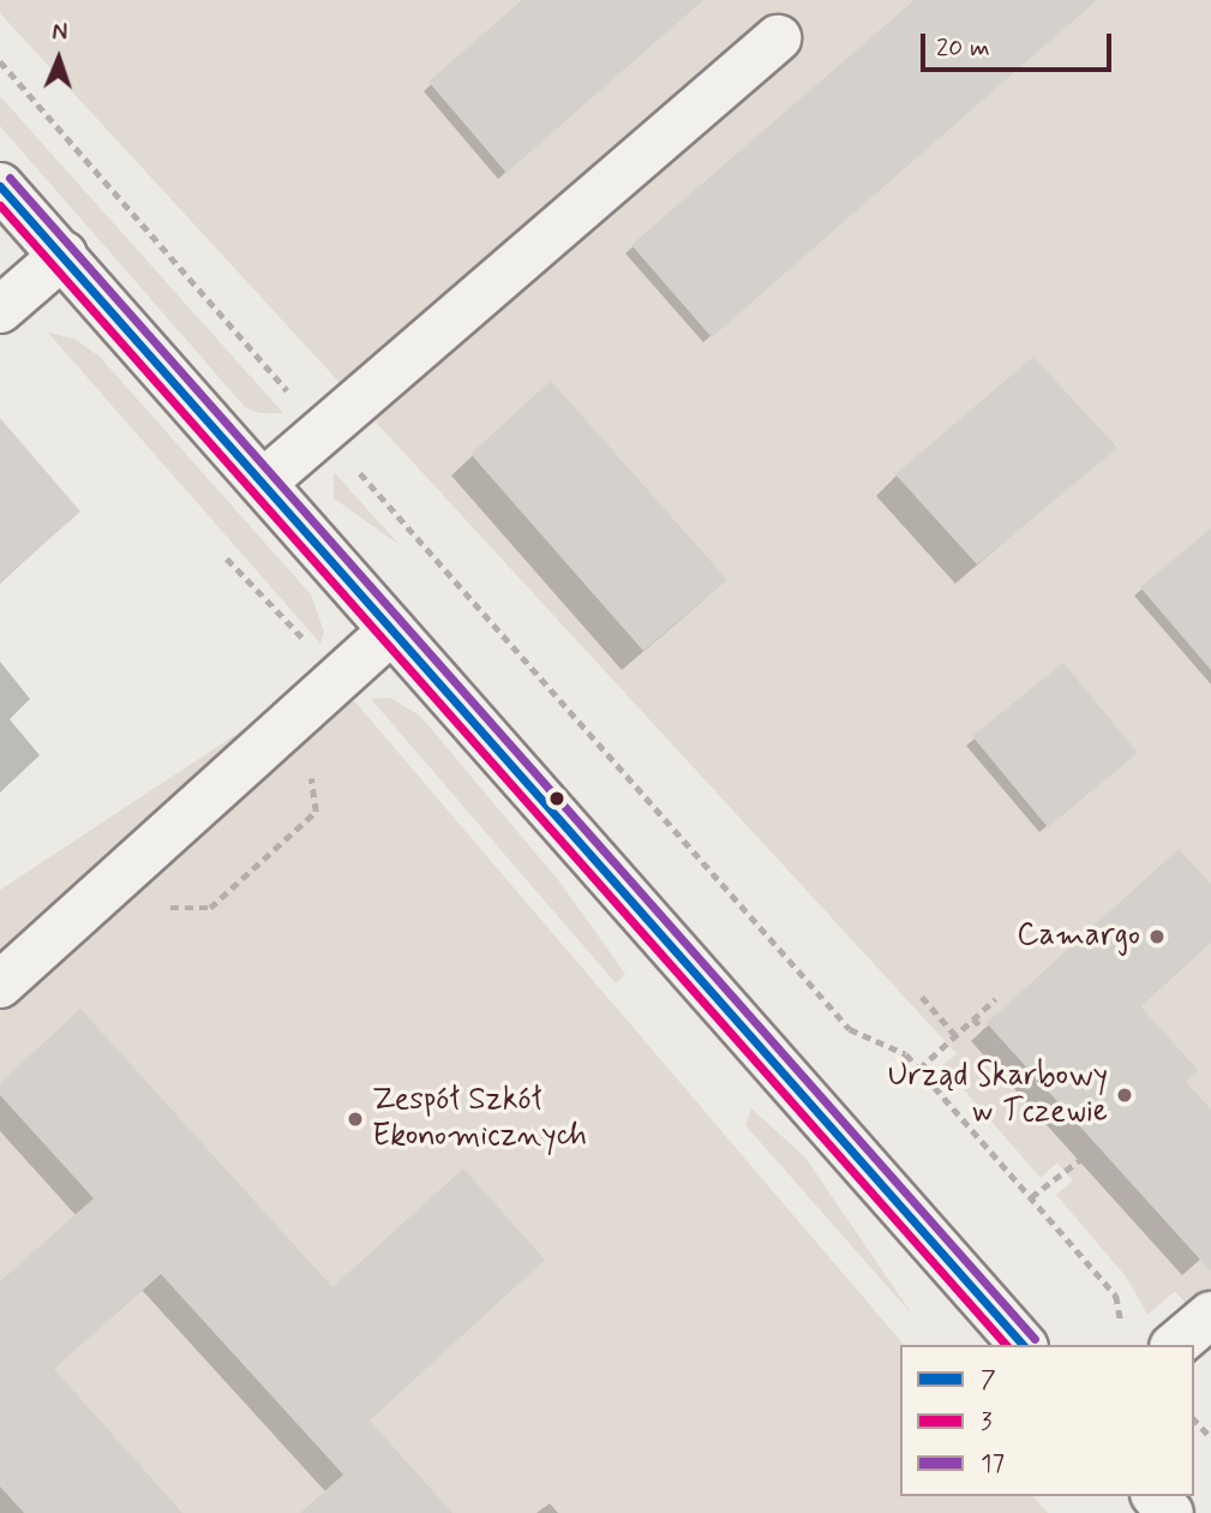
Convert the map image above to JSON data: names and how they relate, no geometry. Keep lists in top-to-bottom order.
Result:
{
  "places": ["Camargo", "Urząd Skarbowy w Tczewie", "Zespół Szkół Ekonomicznych"],
  "lines": ["transit line 17", "transit line 7", "transit line 3"],
  "legend": ["7", "3", "17"],
  "scale_bar": "20 m",
  "north": "top"
}
